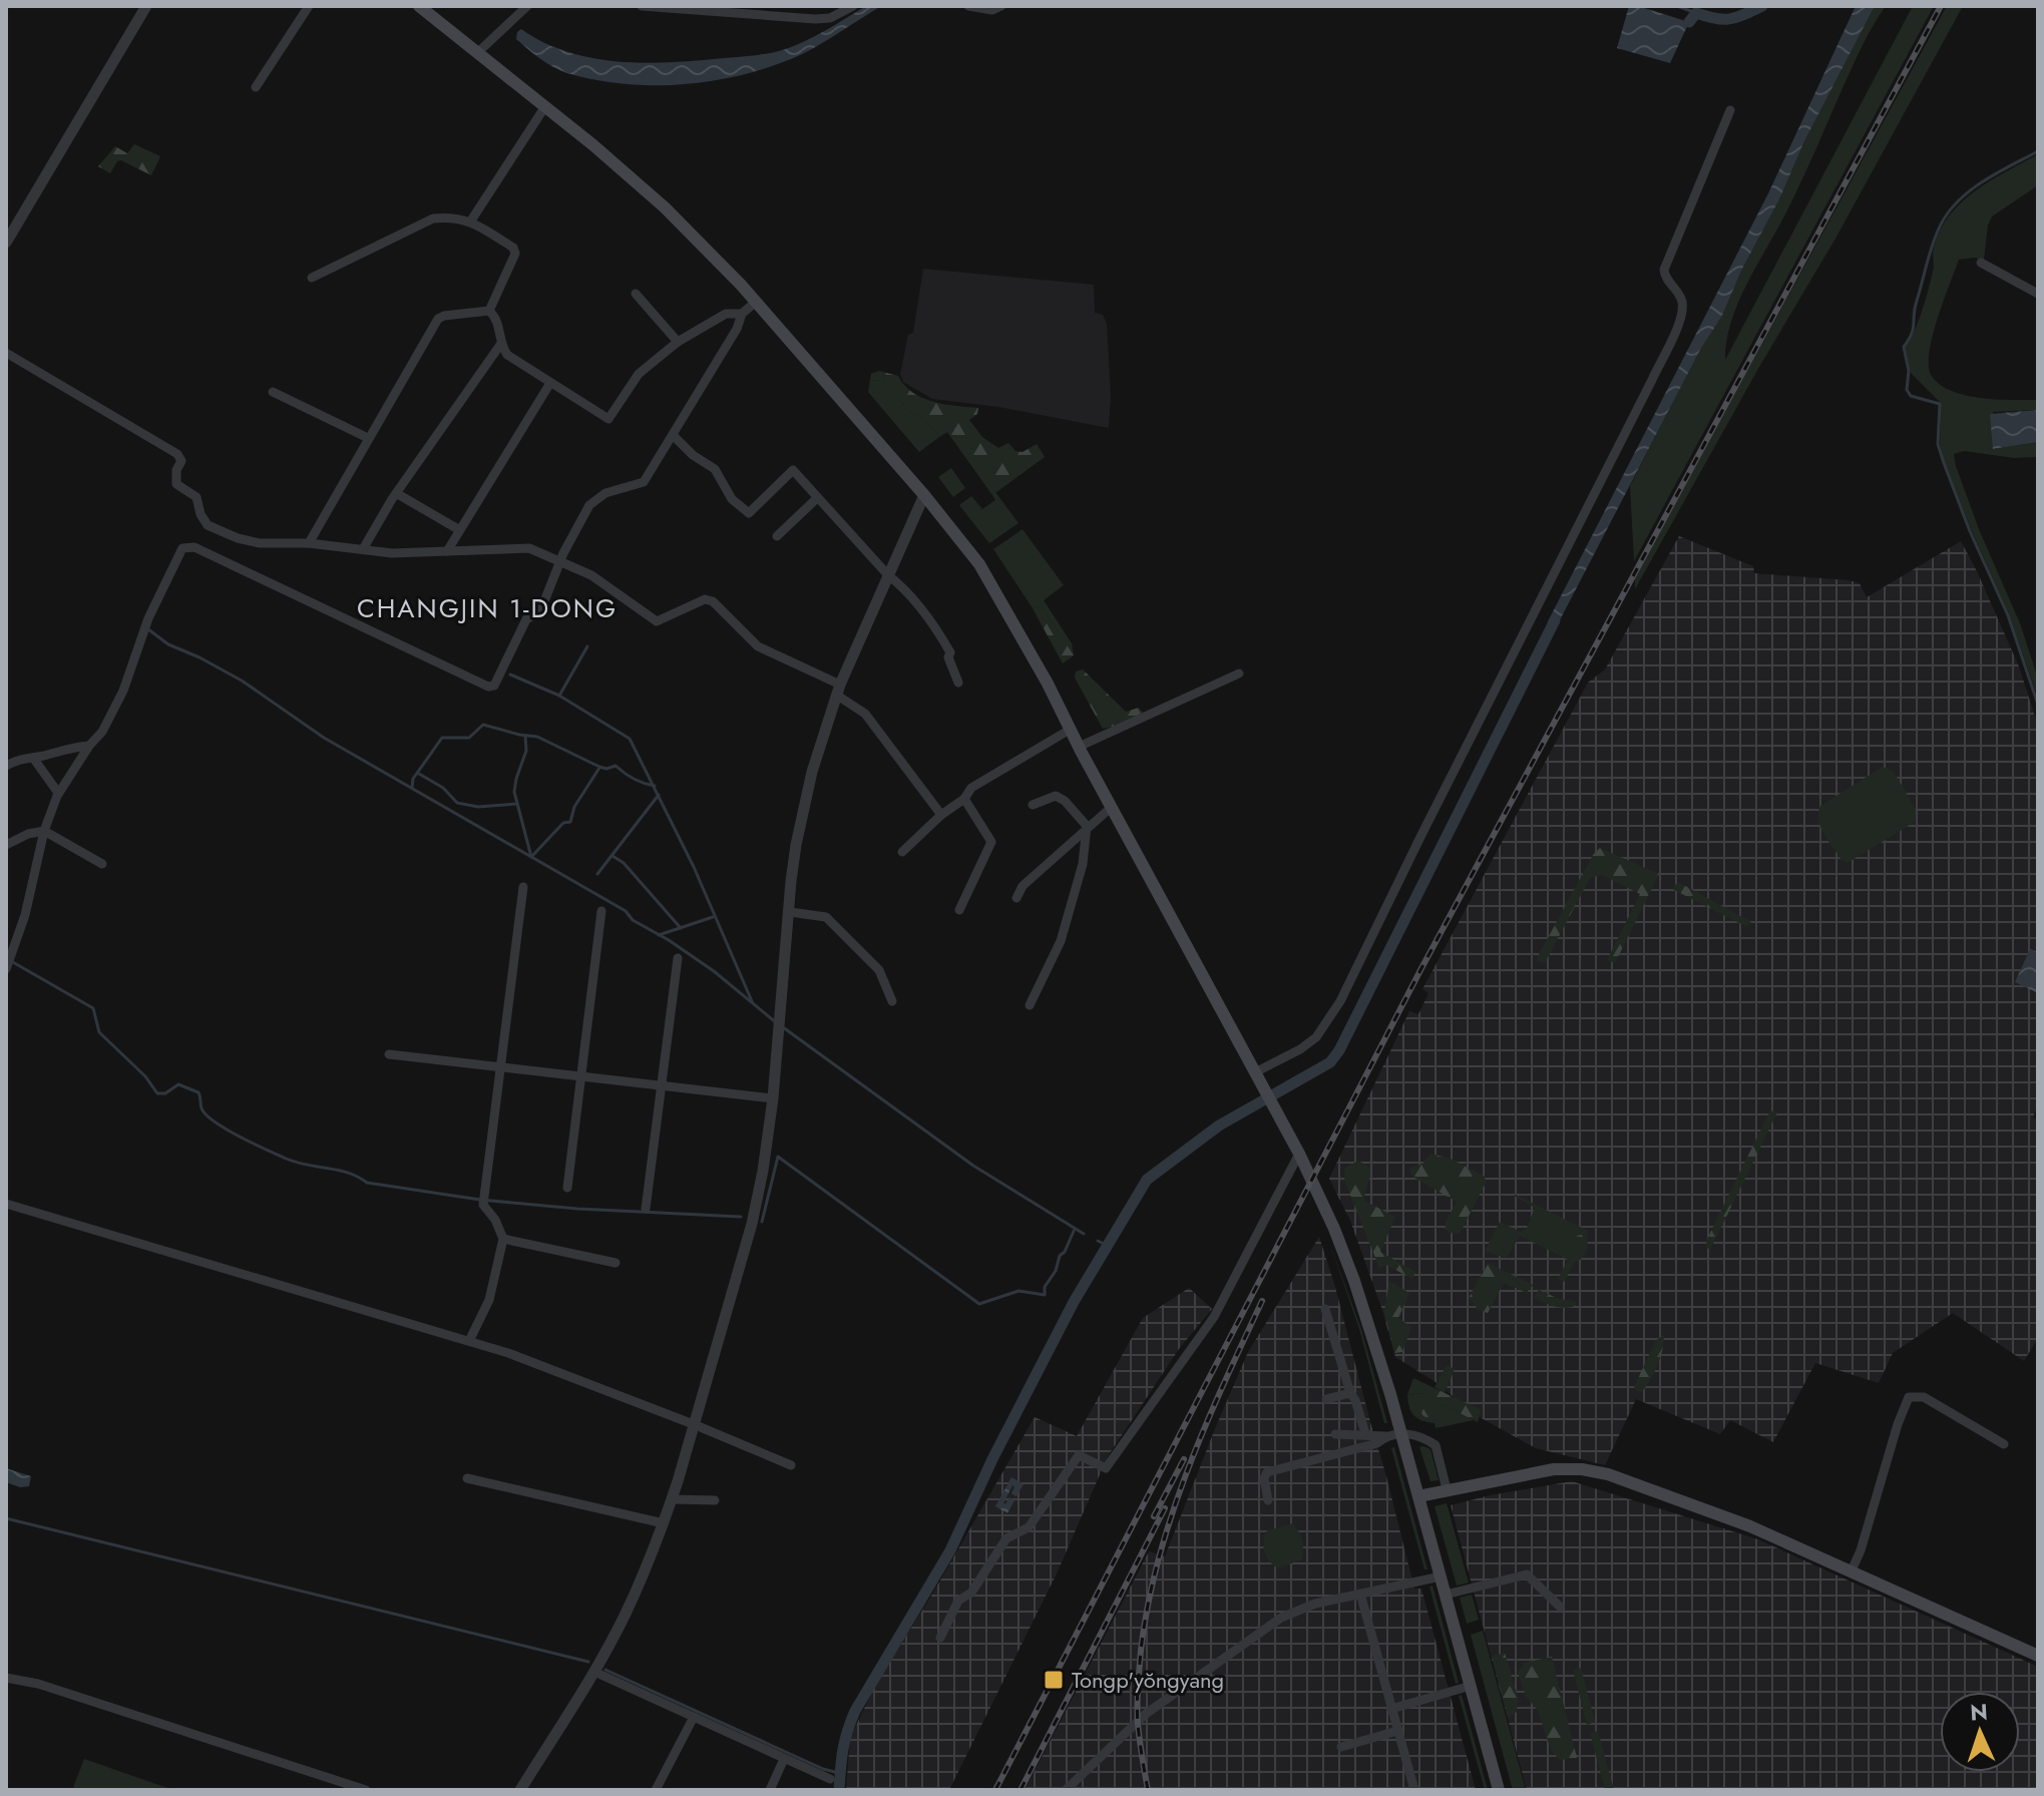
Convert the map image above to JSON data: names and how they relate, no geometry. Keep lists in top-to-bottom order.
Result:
{
  "districts": ["CHANGJIN 1-DONG"],
  "places": {
    "transit": ["Tongp'yŏngyang"]
  },
  "north": "top"
}
